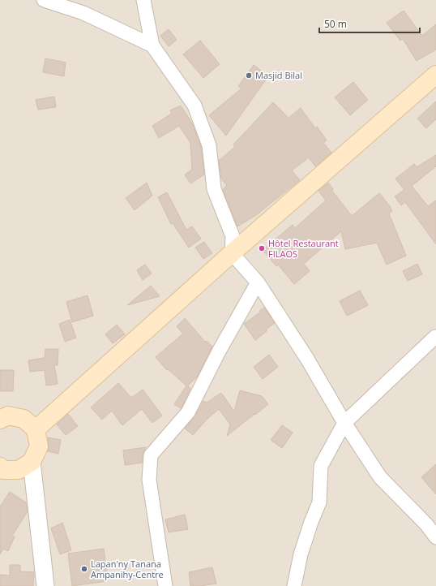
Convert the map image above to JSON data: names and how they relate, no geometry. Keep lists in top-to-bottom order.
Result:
{
  "places": ["Masjid Bilal", "Hôtel Restaurant FILAOS", "Lapan'ny Tanana Ampanihy-Centre"],
  "scale_bar": "50 m"
}
